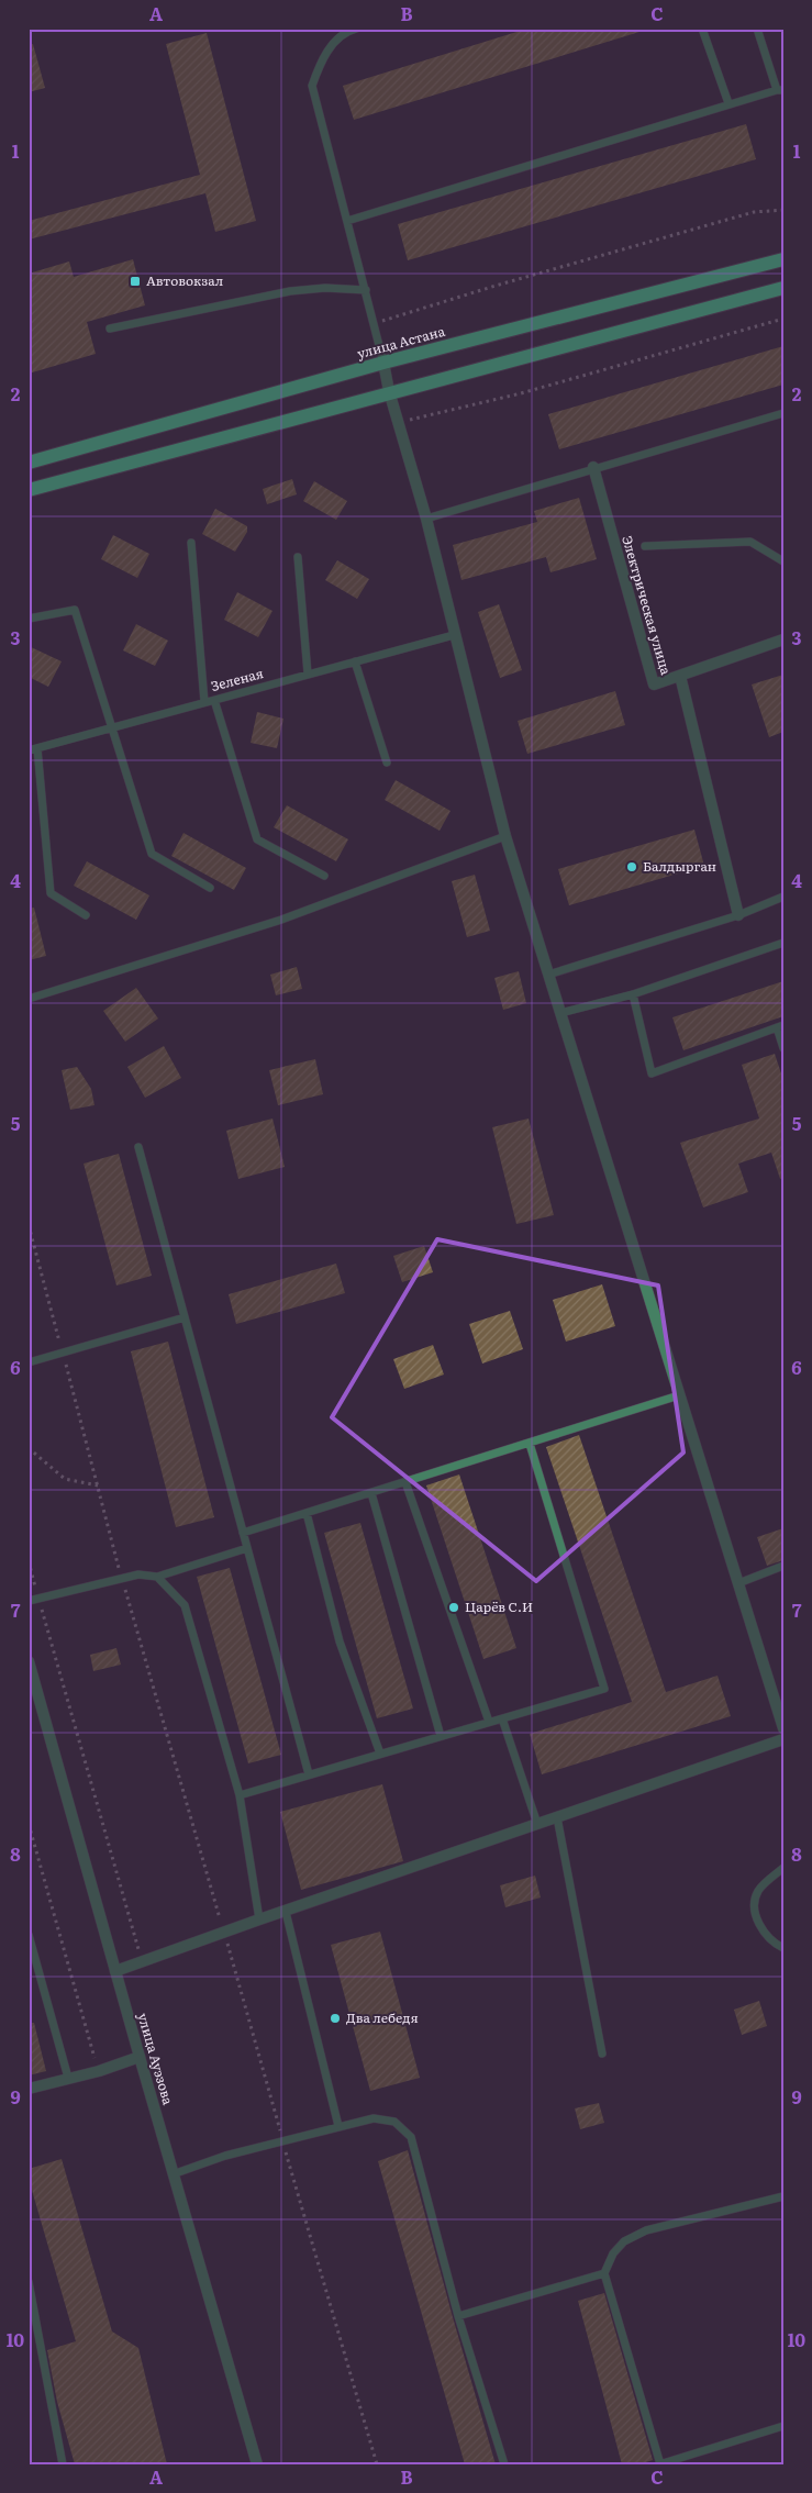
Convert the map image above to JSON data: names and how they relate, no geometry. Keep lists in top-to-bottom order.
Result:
{
  "streets": {
    "main road": ["улица Астана"],
    "street": ["Электрическая улица", "улица Ауэзова"],
    "lane": ["Зеленая"]
  },
  "places": {
    "transit": ["Автовокзал"],
    "other": ["Балдырган", "Царёв С.И", "Два лебедя"]
  },
  "grid": {
    "columns": ["A", "B", "C"],
    "rows": [
      "1",
      "2",
      "3",
      "4",
      "5",
      "6",
      "7",
      "8",
      "9",
      "10"
    ]
  }
}
